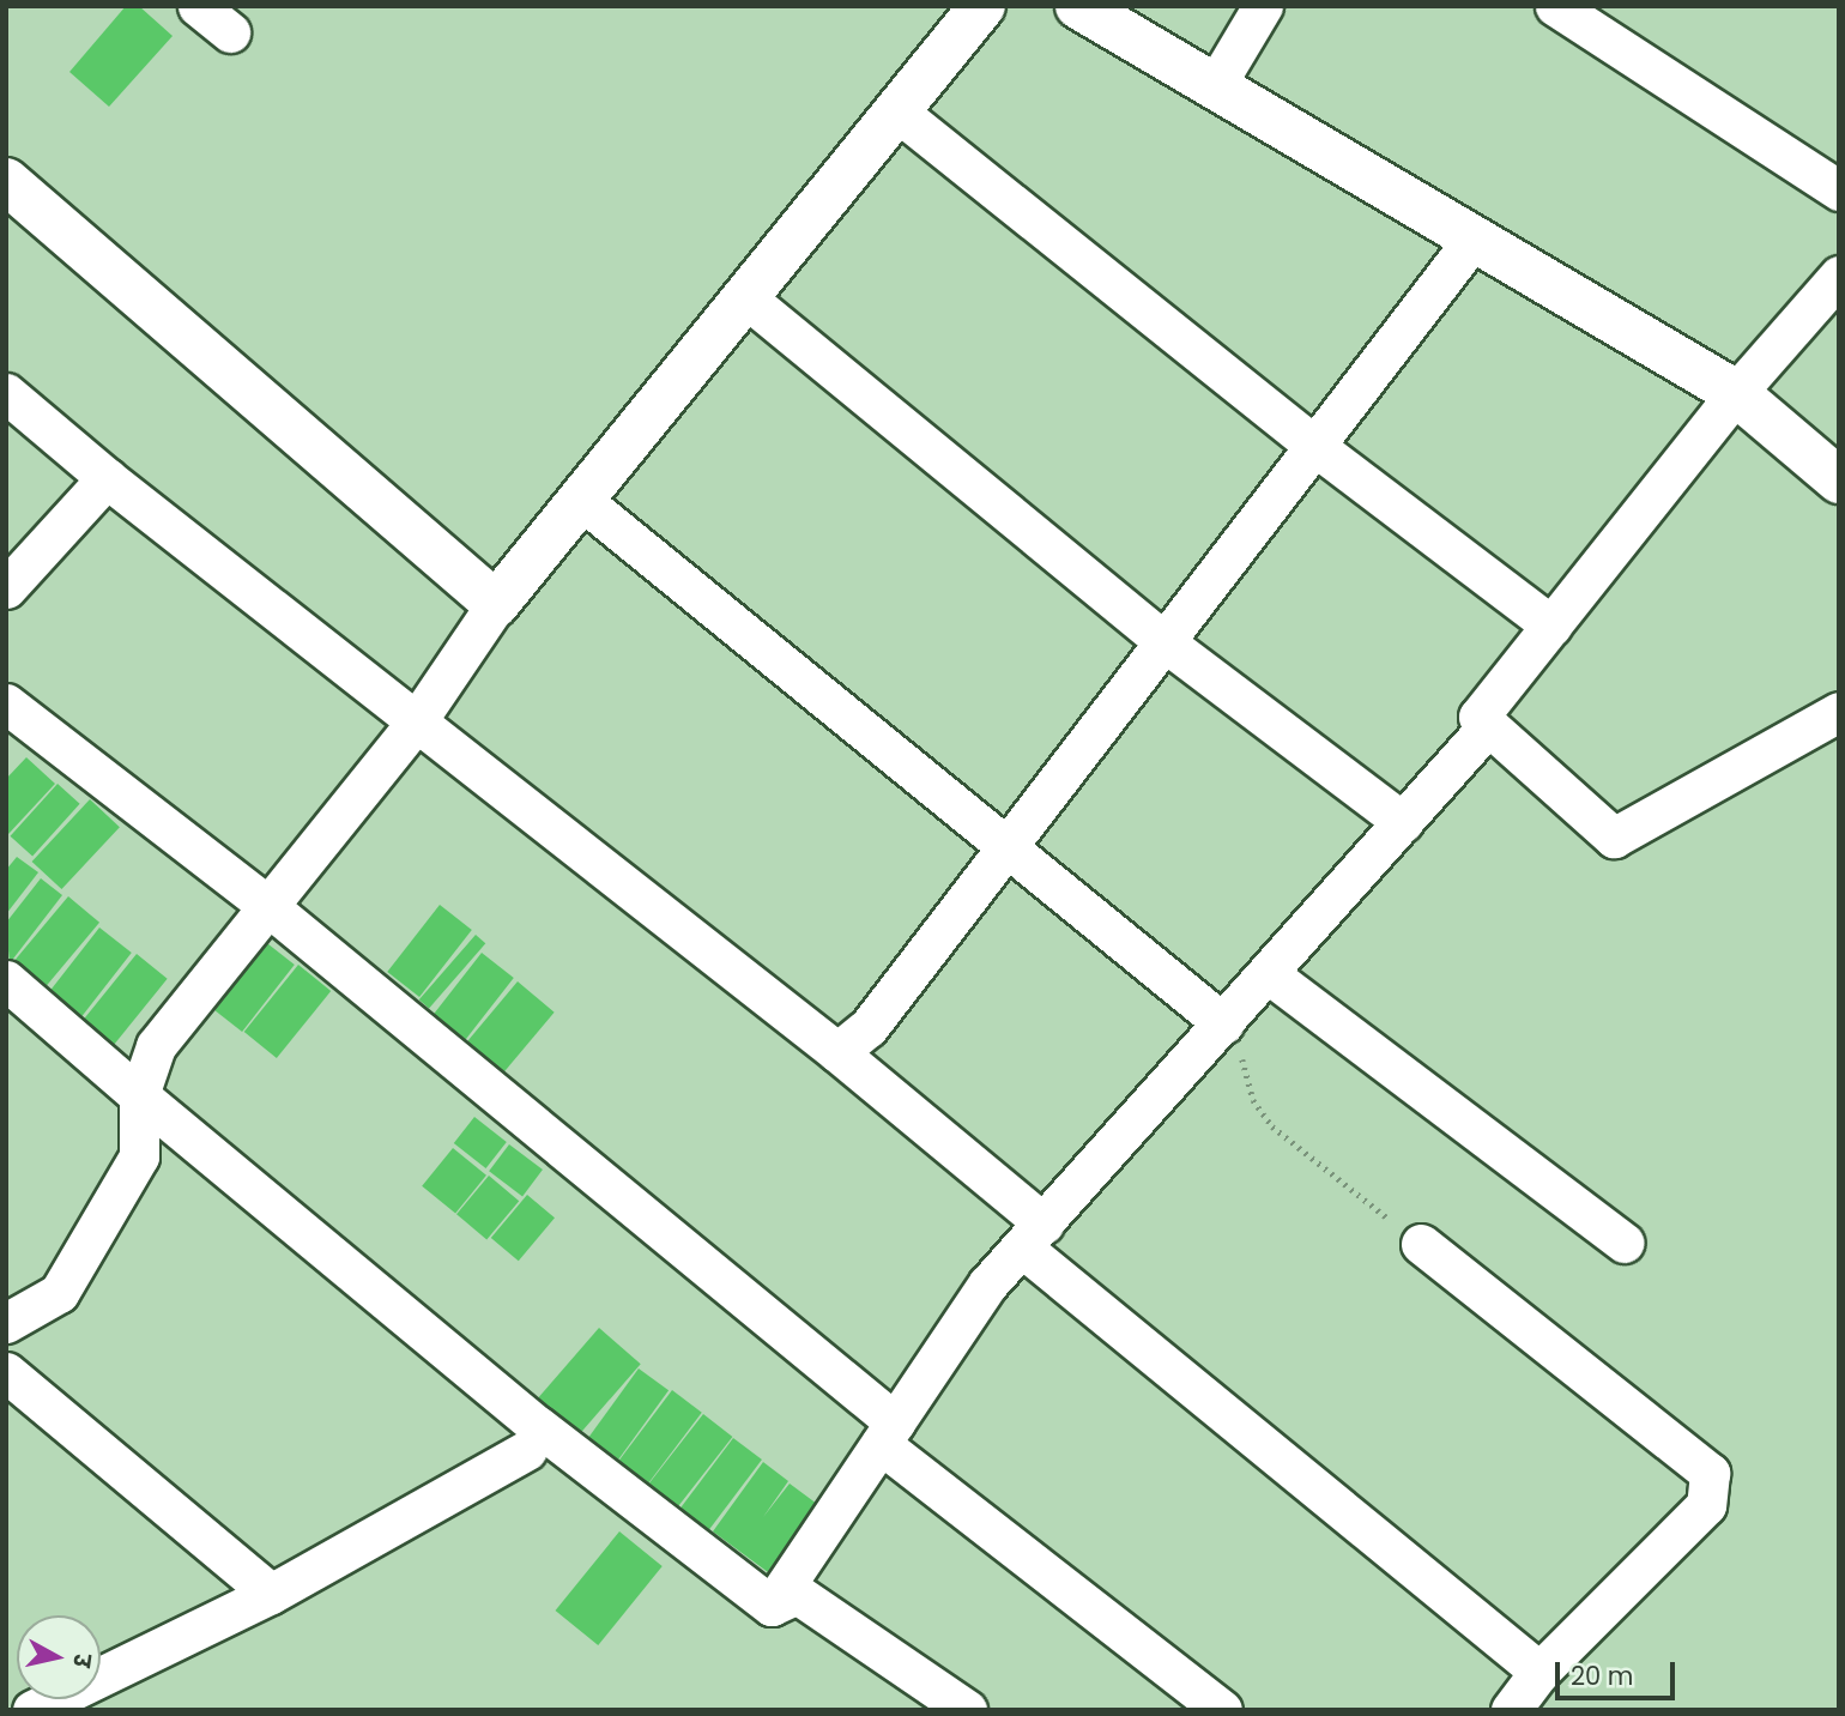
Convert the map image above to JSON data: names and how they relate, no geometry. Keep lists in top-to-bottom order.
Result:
{
  "scale_bar": "20 m",
  "north": "right"
}
